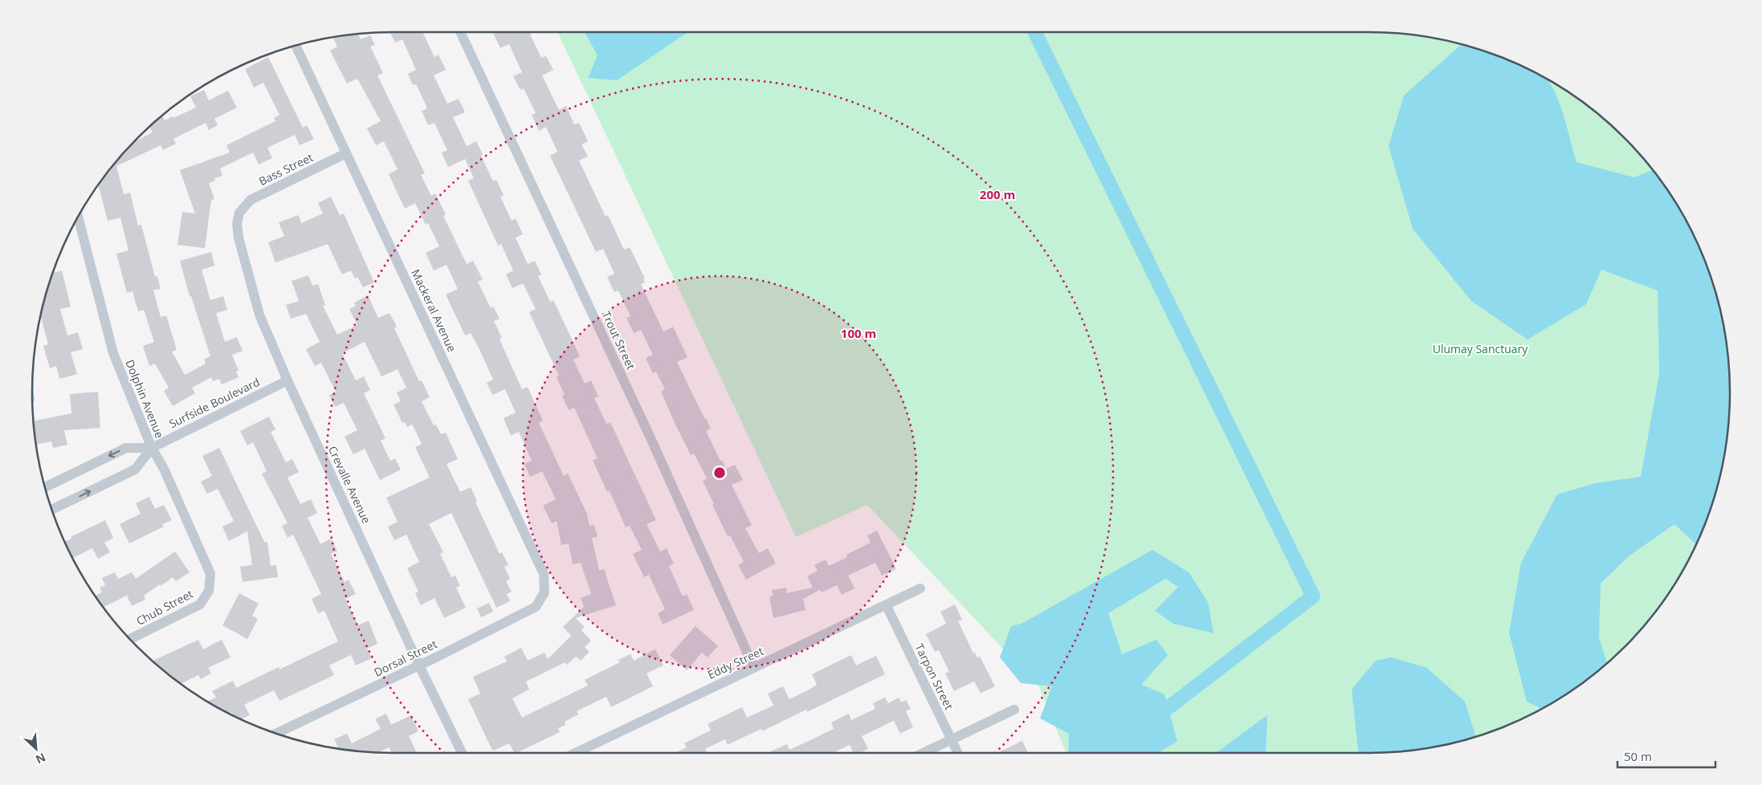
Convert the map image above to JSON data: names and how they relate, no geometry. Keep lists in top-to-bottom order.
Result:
{
  "streets": {
    "street": [
      "Bass Street",
      "Mackeral Avenue",
      "Trout Street",
      "Dolphin Avenue",
      "Surfside Boulevard",
      "Crevalle Avenue",
      "Chub Street",
      "Dorsal Street",
      "Eddy Street",
      "Tarpon Street"
    ]
  },
  "crossings": [
    ["Bass Street", "Mackeral Avenue"],
    ["Bass Street", "Crevalle Avenue"],
    ["Mackeral Avenue", "Dorsal Street"],
    ["Trout Street", "Eddy Street"],
    ["Dolphin Avenue", "Surfside Boulevard"],
    ["Dolphin Avenue", "Chub Street"],
    ["Surfside Boulevard", "Crevalle Avenue"],
    ["Crevalle Avenue", "Dorsal Street"],
    ["Eddy Street", "Tarpon Street"]
  ],
  "parks": ["Ulumay Sanctuary"],
  "scale_bar": "50 m",
  "north": "bottom right",
  "rings": ["200 m", "100 m"]
}
